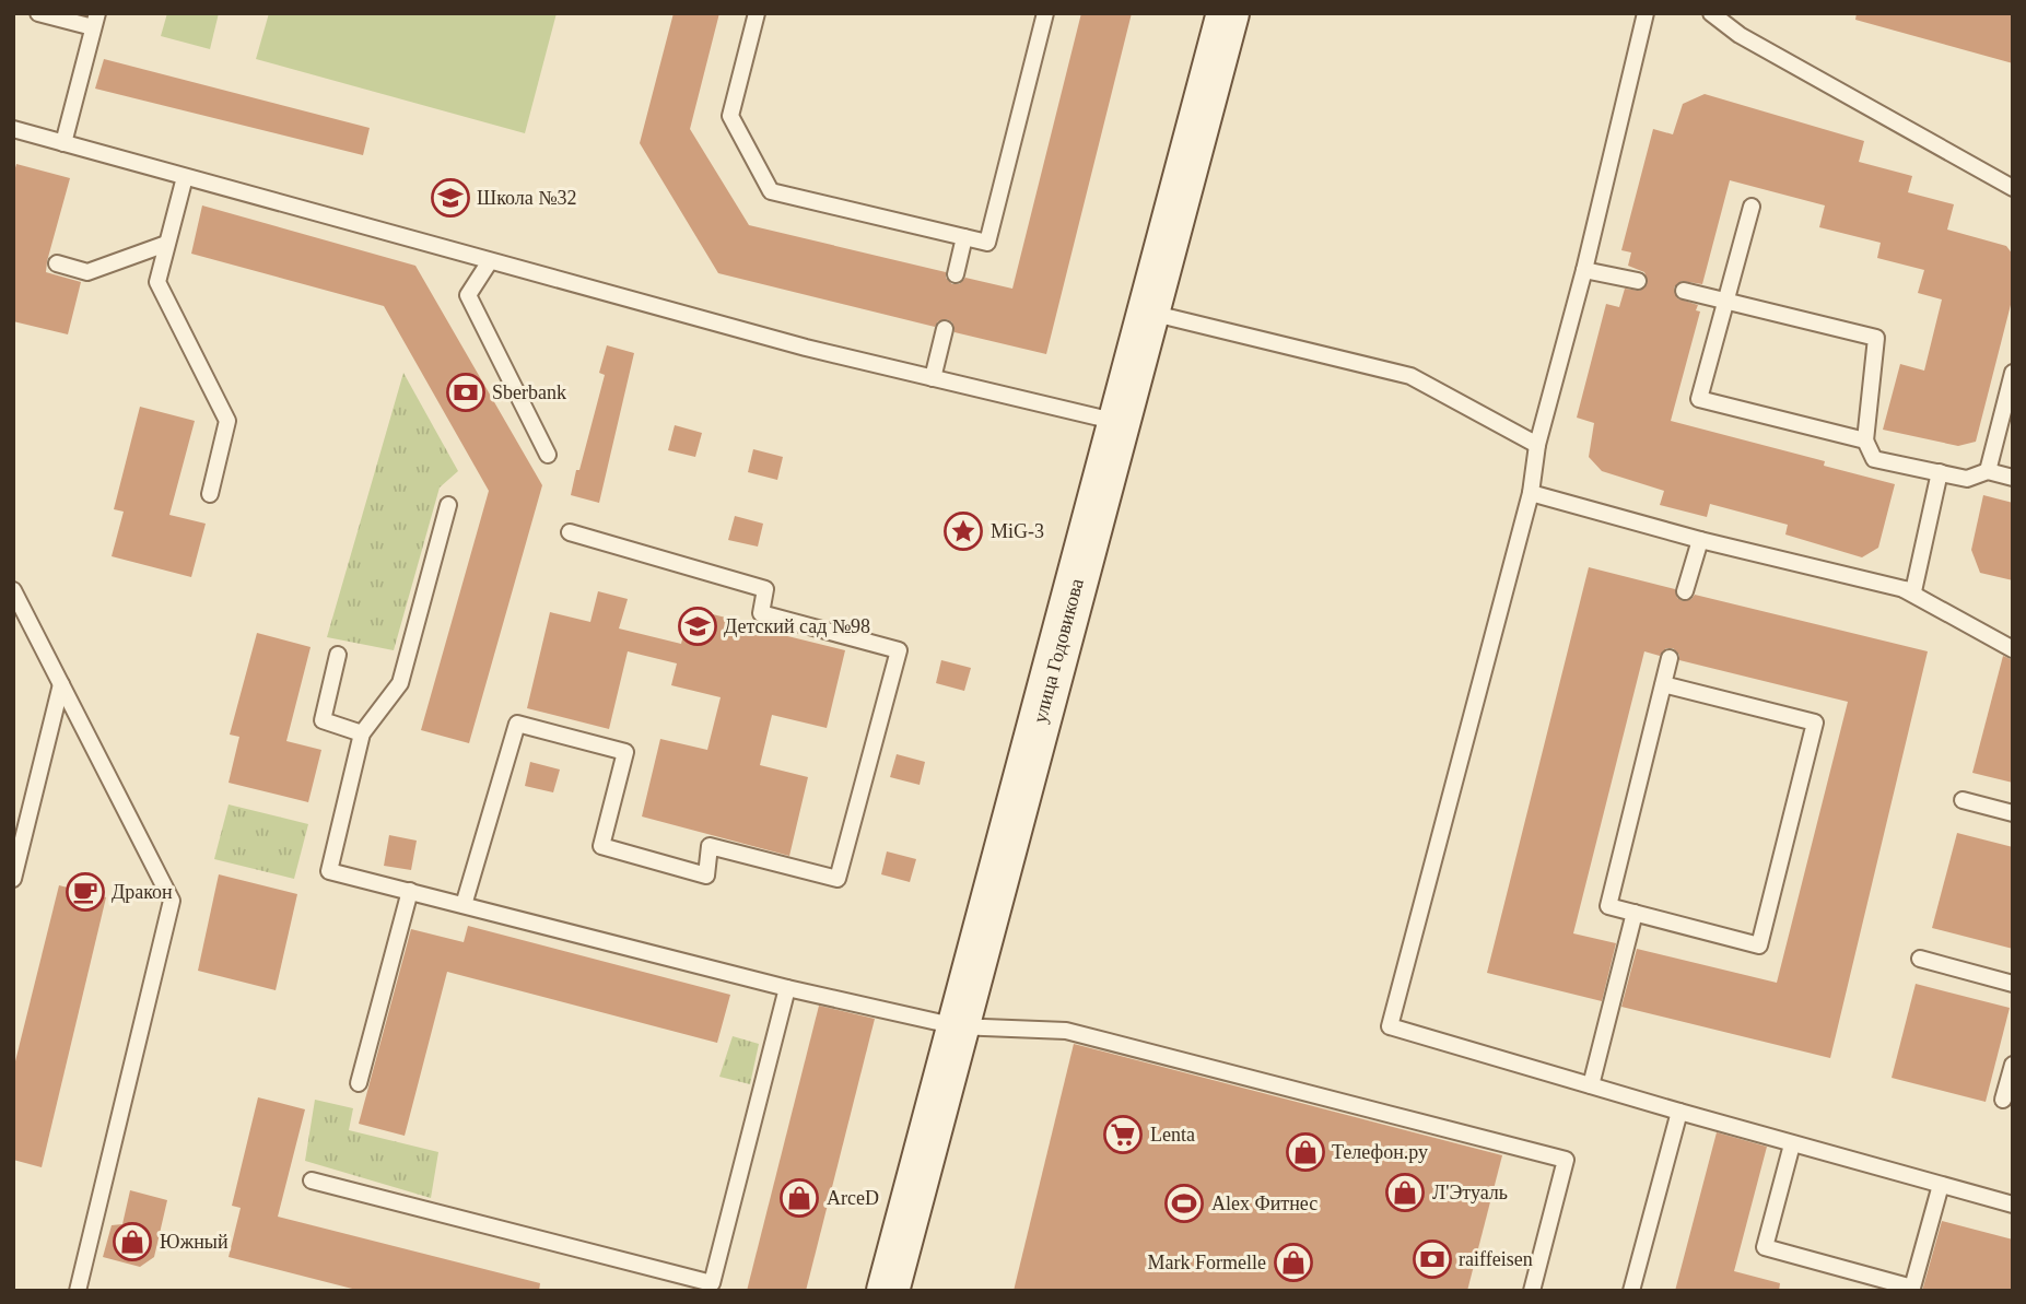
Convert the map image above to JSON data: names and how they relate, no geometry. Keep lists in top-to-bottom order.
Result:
{
  "streets": {
    "street": ["улица Годовикова"]
  },
  "places": {
    "school or university": ["Школа №32", "Детский сад №98"],
    "bank": ["Sberbank", "raiffeisen"],
    "place": ["MiG-3"],
    "cafe": ["Дракон"],
    "supermarket": ["Lenta"],
    "shop": [
      "Телефон.ру",
      "Л'Этуаль",
      "ArceD",
      "Южный",
      "Mark Formelle"
    ],
    "sports": ["Alex Фитнес"]
  }
}
